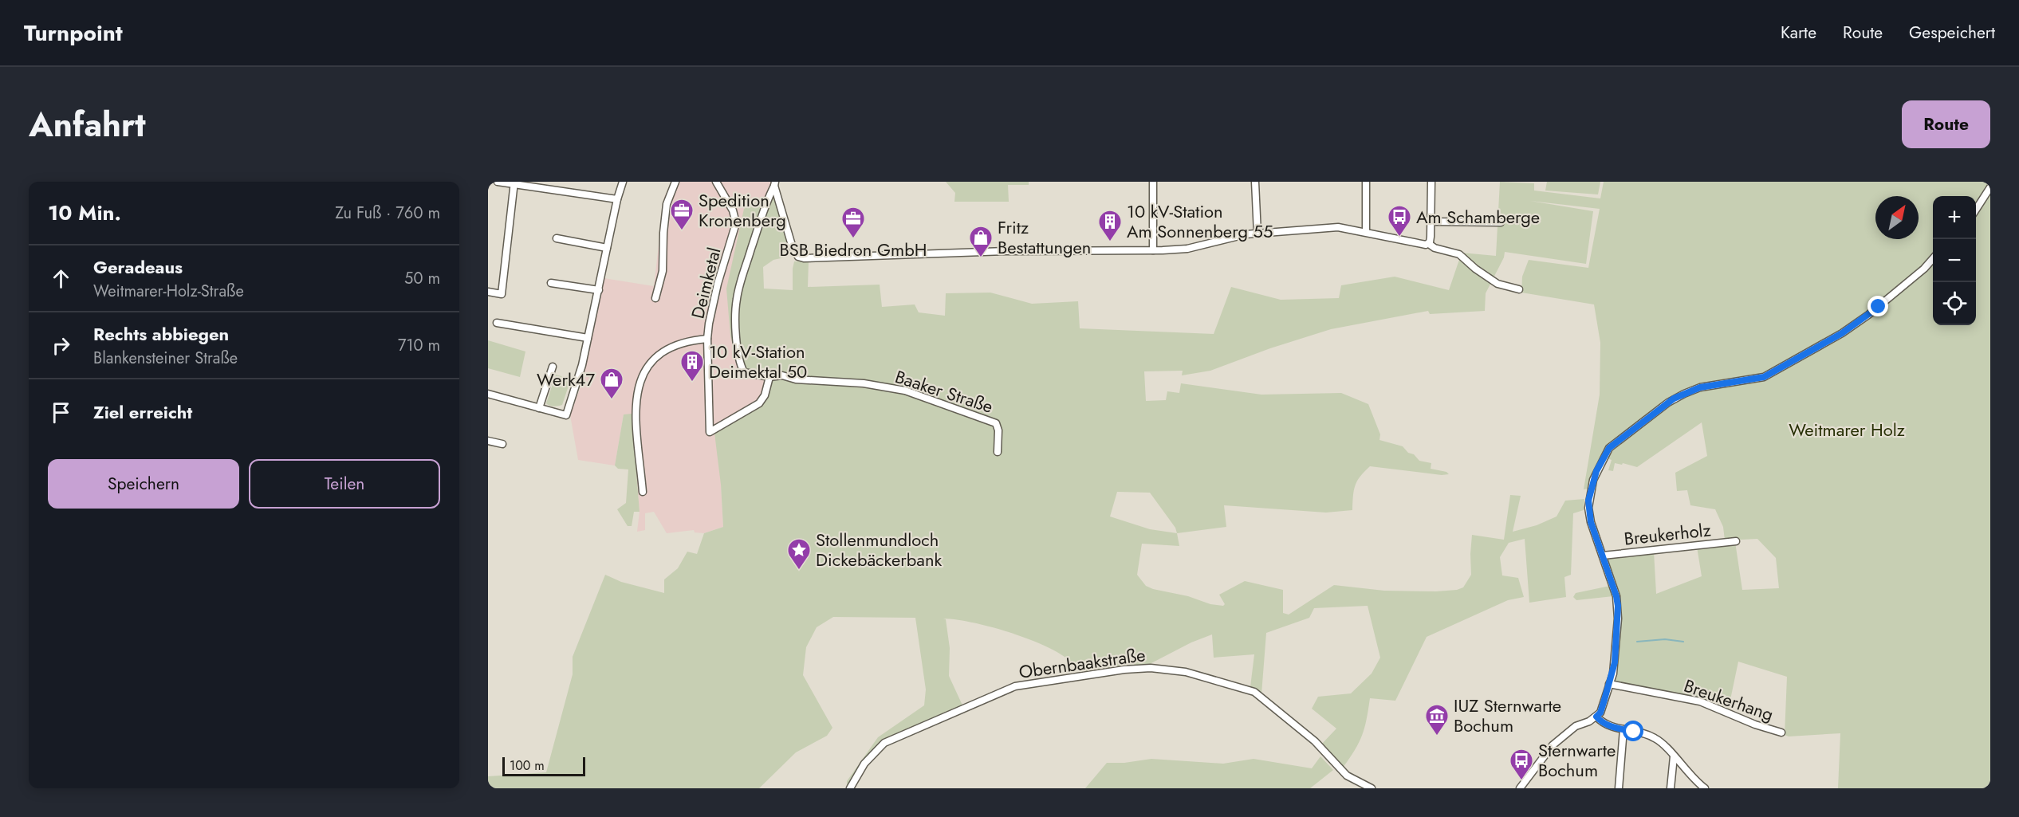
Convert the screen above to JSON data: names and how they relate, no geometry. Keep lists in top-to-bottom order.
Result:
{
  "streets": {
    "street": [
      "Deimketal",
      "Baaker Straße",
      "Breukerholz",
      "Obernbaakstraße",
      "Breukerhang"
    ]
  },
  "crossings": [
    ["Deimketal", "Baaker Straße"]
  ],
  "parks": ["Weitmarer Holz"],
  "places": {
    "office": ["Spedition Kronenberg", "BSB Biedron GmbH"],
    "bus stop": ["Am Schamberge", "Sternwarte Bochum"],
    "building": ["10 kV-Station Am Sonnenberg 55", "10 kV-Station Deimektal 50"],
    "shop": ["Fritz Bestattungen", "Werk47"],
    "place": ["Stollenmundloch Dickebäckerbank"],
    "museum": ["IUZ Sternwarte Bochum"]
  },
  "scale_bar": "100 m",
  "north": "top right",
  "page": {
    "header": "Turnpoint",
    "nav": ["Karte", "Route", "Gespeichert"],
    "title": "Anfahrt",
    "buttons": [
      "Route",
      ["Speichern", "Teilen"]
    ],
    "heading": ["10 Min.", "Zu Fuß · 760 m"],
    "map_buttons": ["+", "−"],
    "list": [
      ["Geradeaus", "Weitmarer-Holz-Straße", "50 m"],
      ["Rechts abbiegen", "Blankensteiner Straße", "710 m"],
      "Ziel erreicht"
    ],
    "scale": "100 m"
  }
}
